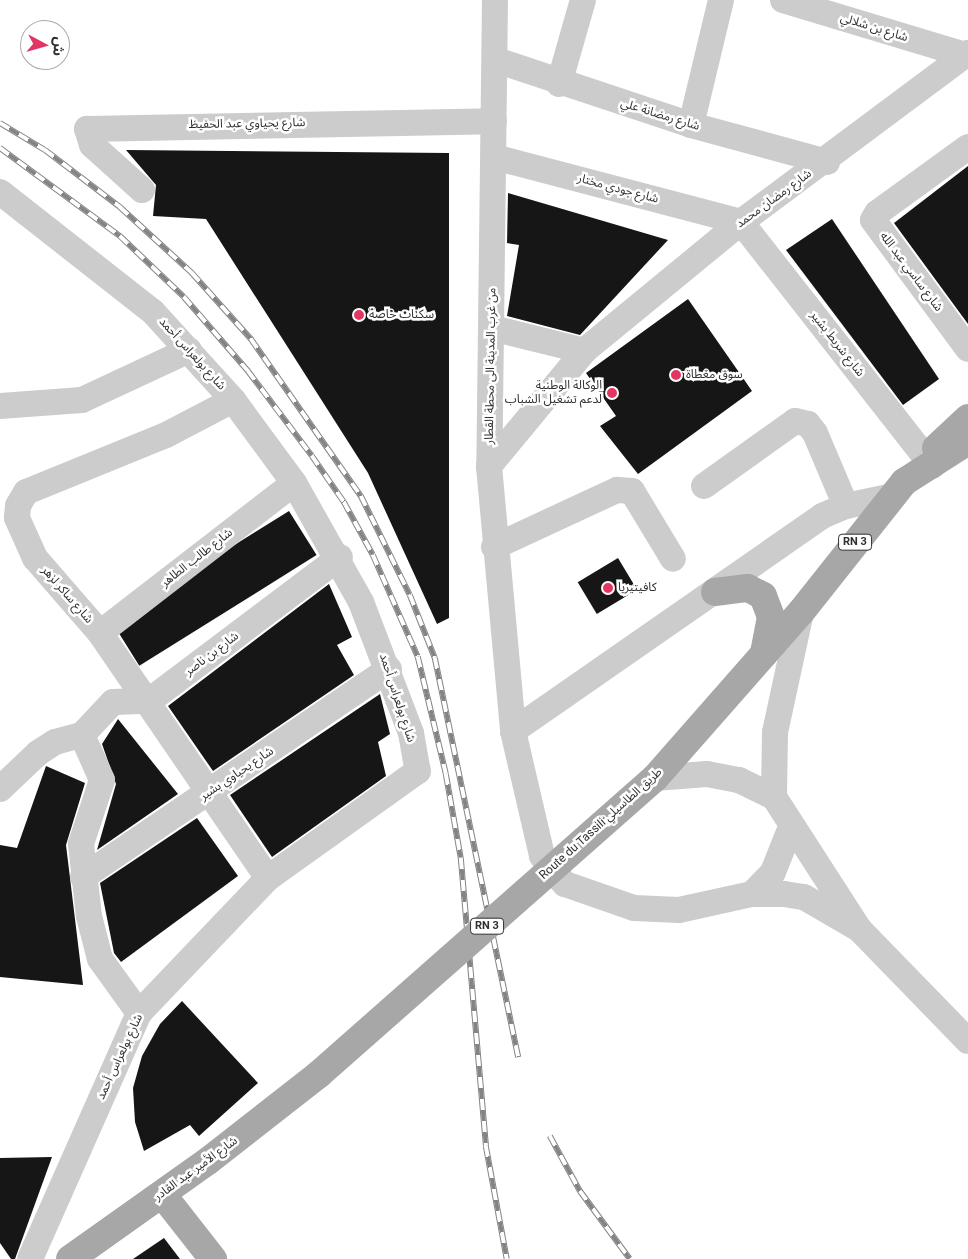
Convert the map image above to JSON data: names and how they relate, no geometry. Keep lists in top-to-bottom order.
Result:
{
  "streets": {
    "main road": ["RN 3", "Route du Tassili;طريق الطاسيلي", "شارع الأمير عبد القادر"],
    "street": [
      "شارع بن شلالي",
      "شارع رمضانة علي",
      "شارع يحياوي عبد الحفيظ",
      "شارع جودي مختار",
      "شارع رمضان محمد",
      "شارع ساسي عبد الله",
      "شارع شريط بشير",
      "شارع بولعراس أحمد",
      "من غرب المدينة الى محطة القطار",
      "شارع طالب الطاهر",
      "شارع ساكر لزهر",
      "شارع بن ناصر",
      "شارع يحياوي بشير"
    ]
  },
  "crossings": [
    ["شارع بن شلالي", "شارع رمضان محمد"],
    ["شارع رمضانة علي", "شارع رمضان محمد"],
    ["شارع رمضانة علي", "من غرب المدينة الى محطة القطار"],
    ["شارع يحياوي عبد الحفيظ", "من غرب المدينة الى محطة القطار"],
    ["شارع جودي مختار", "شارع رمضان محمد"],
    ["شارع جودي مختار", "شارع شريط بشير"],
    ["شارع جودي مختار", "من غرب المدينة الى محطة القطار"],
    ["شارع رمضان محمد", "شارع شريط بشير"],
    ["شارع رمضان محمد", "من غرب المدينة الى محطة القطار"],
    ["شارع شريط بشير", "Route du Tassili;طريق الطاسيلي"],
    ["شارع بولعراس أحمد", "شارع طالب الطاهر"],
    ["شارع بولعراس أحمد", "شارع ساكر لزهر"],
    ["شارع بولعراس أحمد", "شارع بن ناصر"],
    ["شارع بولعراس أحمد", "شارع يحياوي بشير"],
    ["شارع طالب الطاهر", "شارع ساكر لزهر"],
    ["شارع ساكر لزهر", "شارع بن ناصر"],
    ["شارع ساكر لزهر", "شارع يحياوي بشير"],
    ["Route du Tassili;طريق الطاسيلي", "شارع الأمير عبد القادر"]
  ],
  "places": [
    "سكنات خاصة",
    "سوق مغطاة",
    "الوكالة الوطنية لدعم تشغيل الشباب",
    "كافيتيريا"
  ],
  "north": "right"
}
